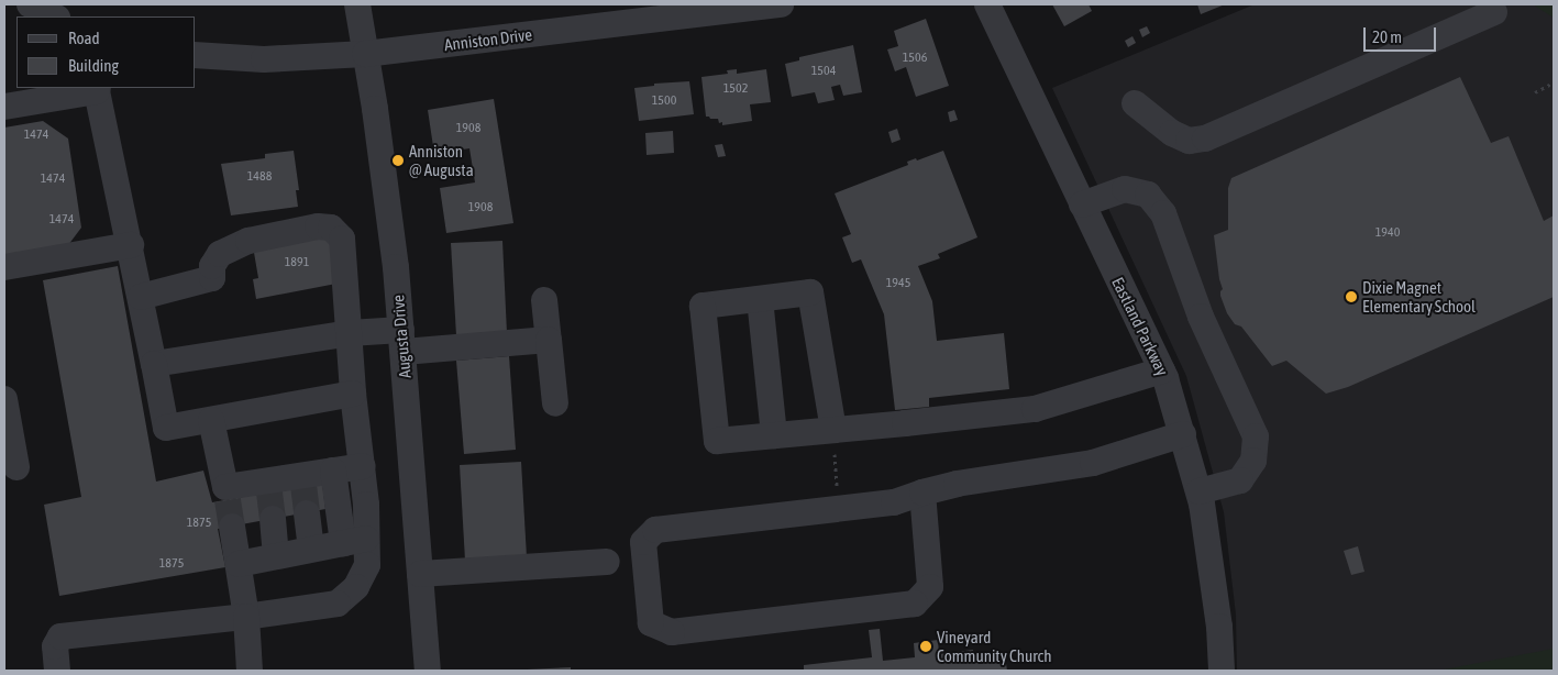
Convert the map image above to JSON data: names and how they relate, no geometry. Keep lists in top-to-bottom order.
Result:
{
  "streets": {
    "street": ["Anniston Drive", "Eastland Parkway", "Augusta Drive"]
  },
  "crossings": [
    ["Anniston Drive", "Augusta Drive"]
  ],
  "places": ["Anniston @ Augusta", "Dixie Magnet Elementary School", "Vineyard Community Church"],
  "house_numbers": [
    "1506",
    "1504",
    "1502",
    "1500",
    "1908",
    "1474",
    "1488",
    "1474",
    "1908",
    "1474",
    "1940",
    "1891",
    "1945",
    "1875",
    "1875"
  ],
  "legend": ["Road", "Building"],
  "scale_bar": "20 m"
}
